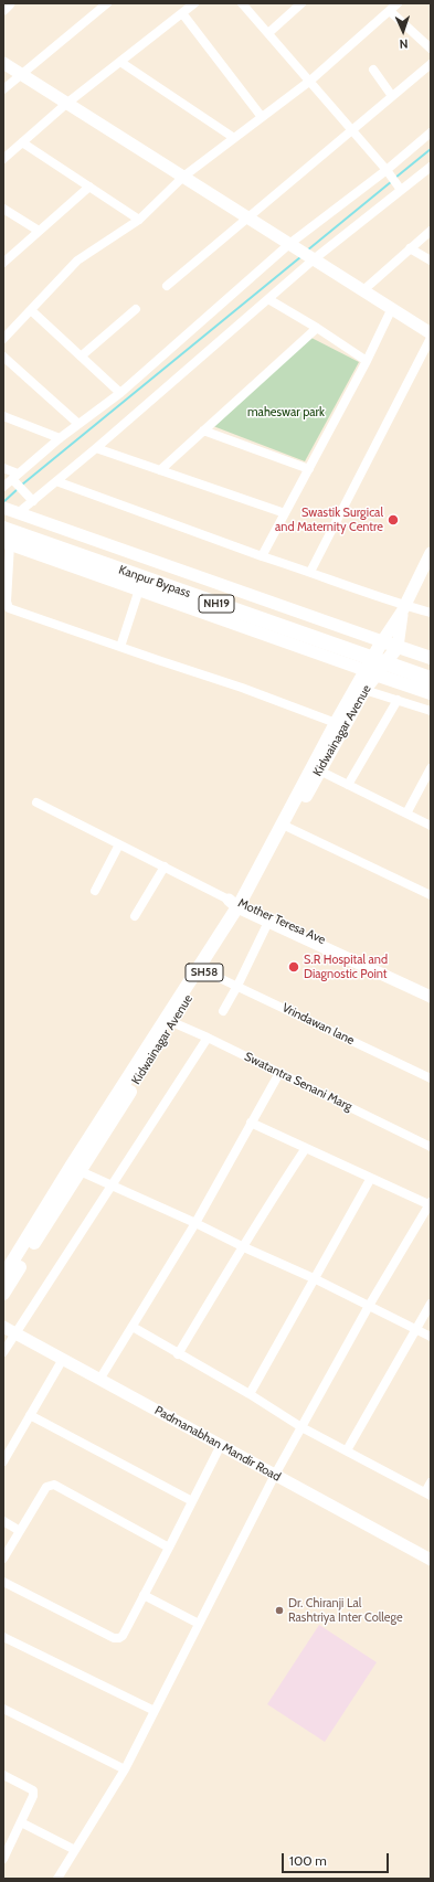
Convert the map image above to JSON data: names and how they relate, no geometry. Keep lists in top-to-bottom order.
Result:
{
  "streets": {
    "highway": ["Kanpur Bypass", "NH19"],
    "main road": ["Kidwainagar Avenue", "SH58"],
    "street": [
      "Mother Teresa Ave",
      "Vrindawan lane",
      "Swatantra Senani Marg",
      "Padmanabhan Mandir Road"
    ]
  },
  "crossings": [
    ["Kidwainagar Avenue", "Mother Teresa Ave"],
    ["Kidwainagar Avenue", "Vrindawan lane"],
    ["Kidwainagar Avenue", "Swatantra Senani Marg"]
  ],
  "parks": ["maheswar park"],
  "places": ["Swastik Surgical and Maternity Centre", "S.R Hospital and Diagnostic Point", "Dr. Chiranji Lal Rashtriya Inter College"],
  "scale_bar": "100 m",
  "north": "bottom"
}
